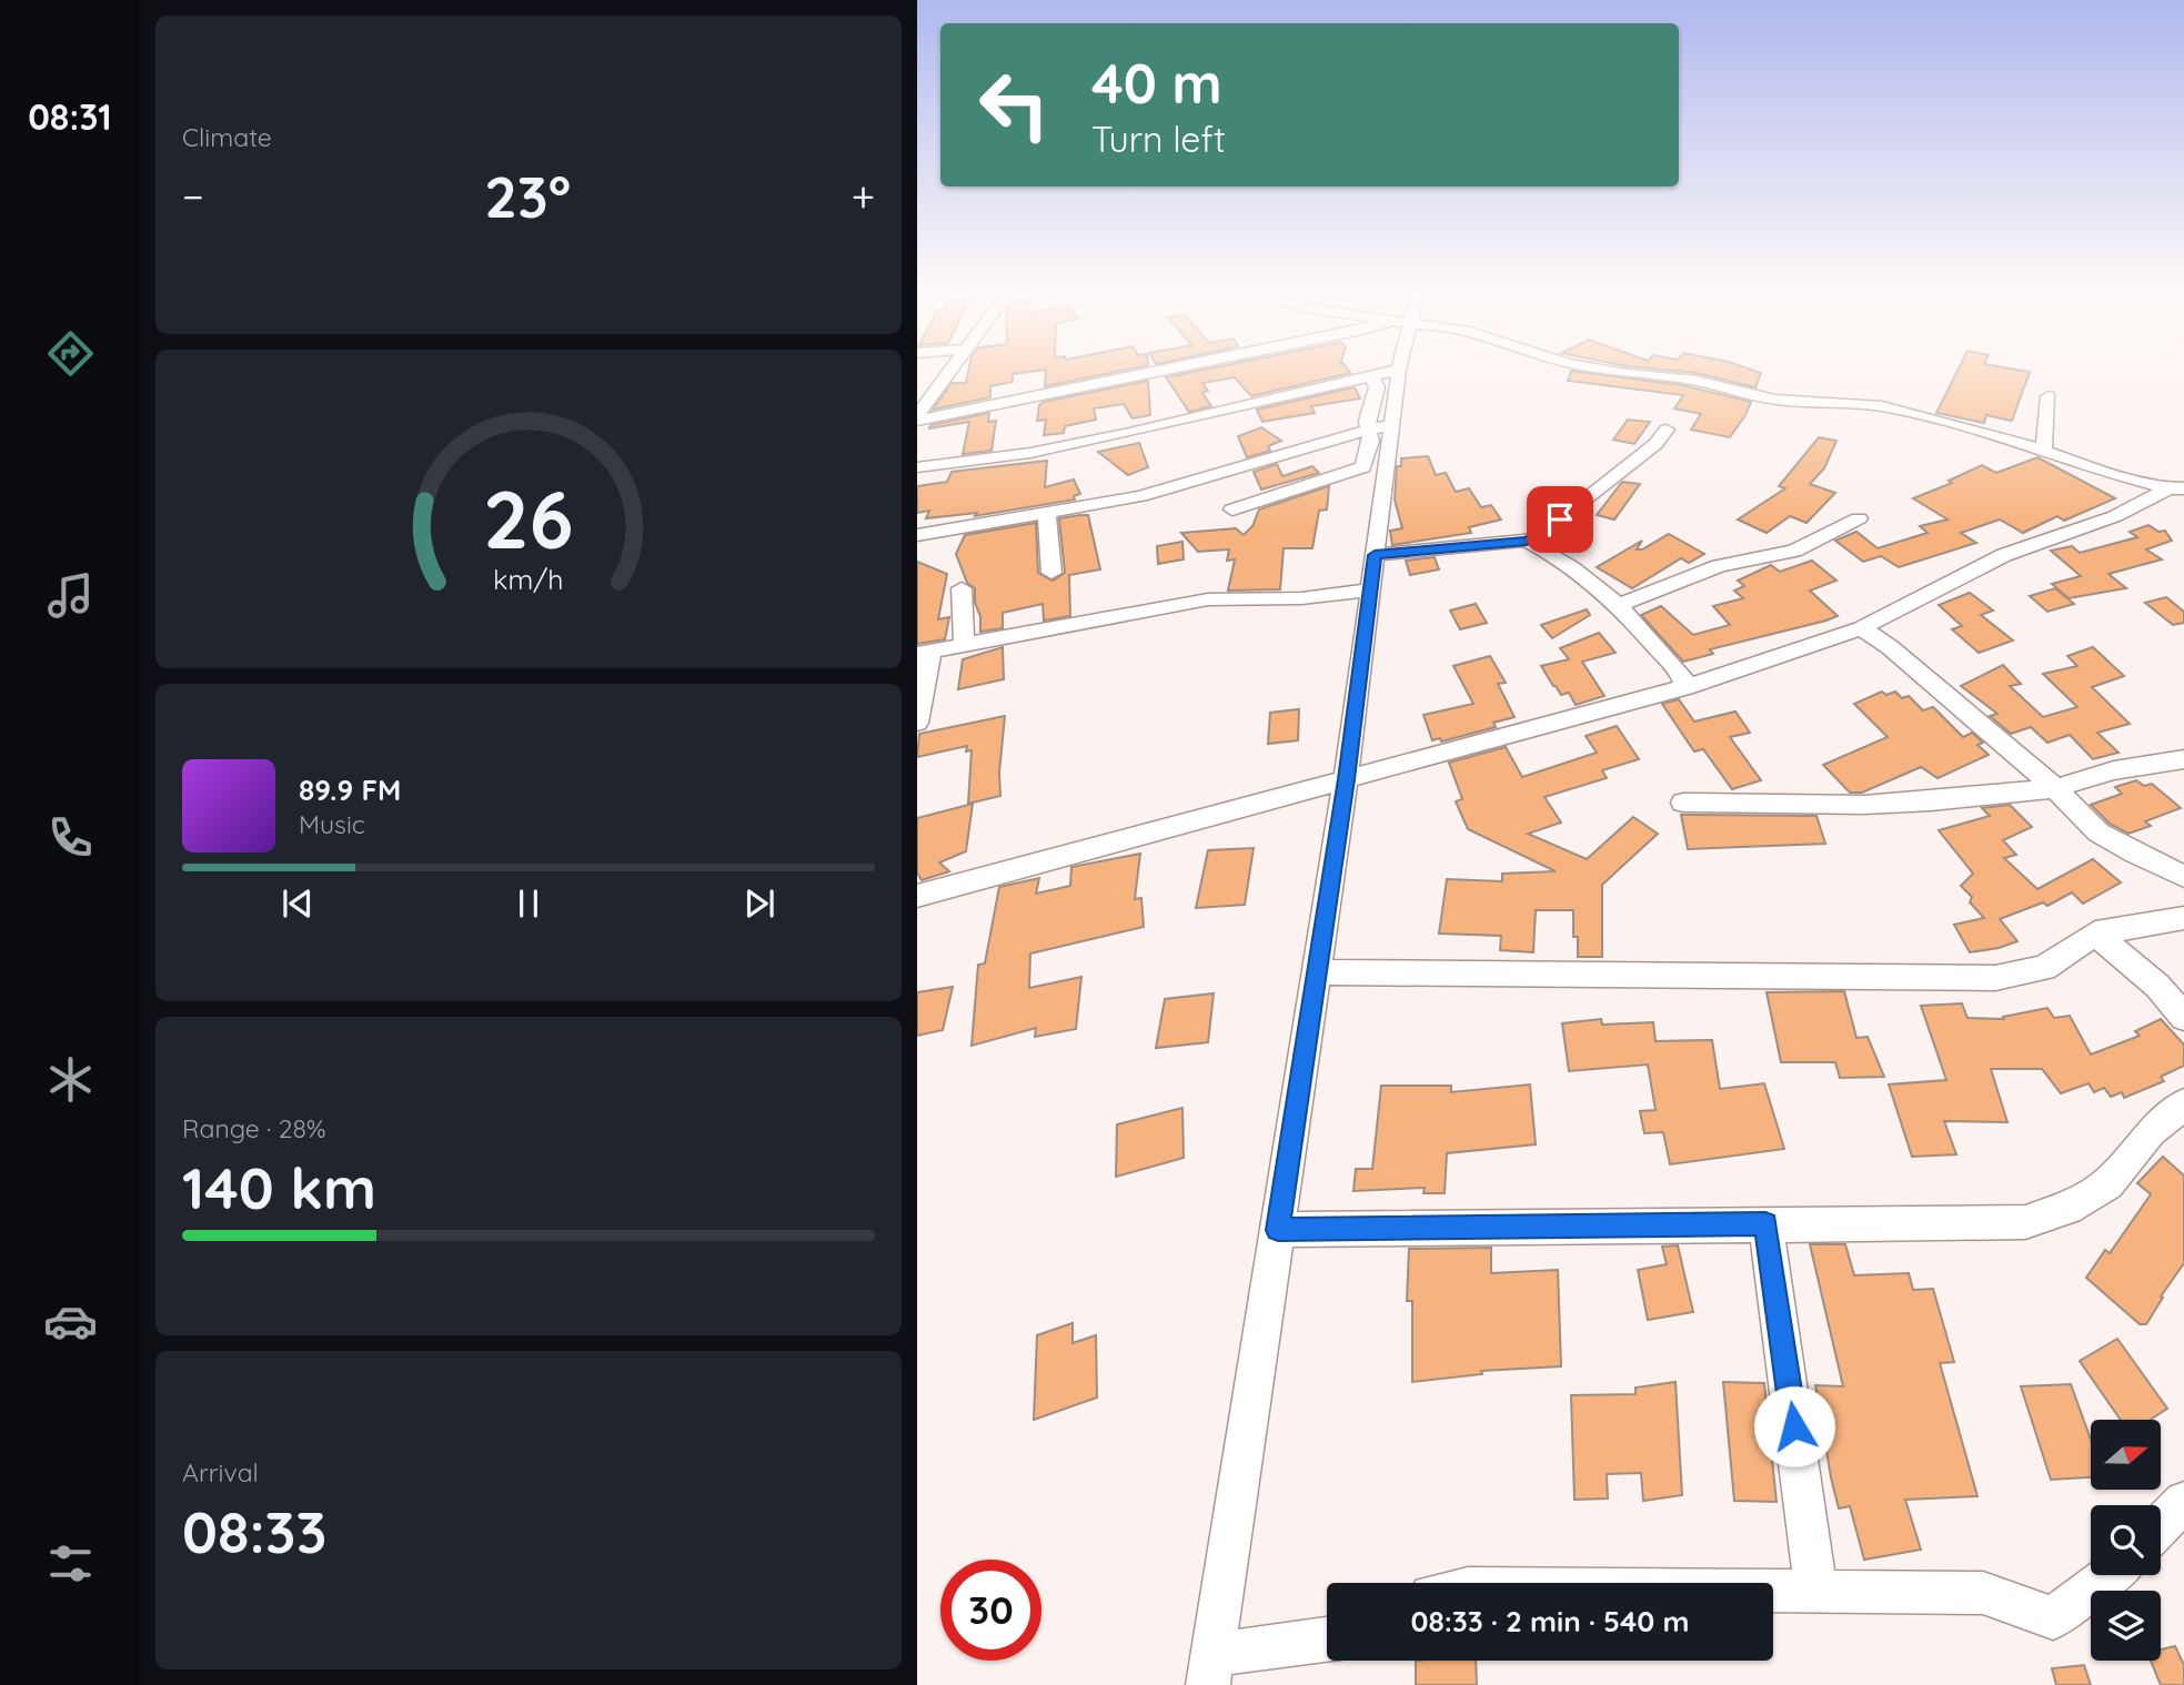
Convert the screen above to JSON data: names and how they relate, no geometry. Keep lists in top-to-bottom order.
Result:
{
  "north": "right",
  "page": {
    "tabs": "08:31",
    "tile": [
      "Climate",
      ["Range · 28%", "140 km"],
      ["Arrival", "08:33"]
    ],
    "turn": ["40 m", "Turn left"],
    "heat": ["−", "23°", "+"],
    "song": ["89.9 FM", "Music"],
    "limit": "30",
    "trip": "08:33 · 2 min · 540 m",
    "gauge": ["26", "km/h"]
  }
}
